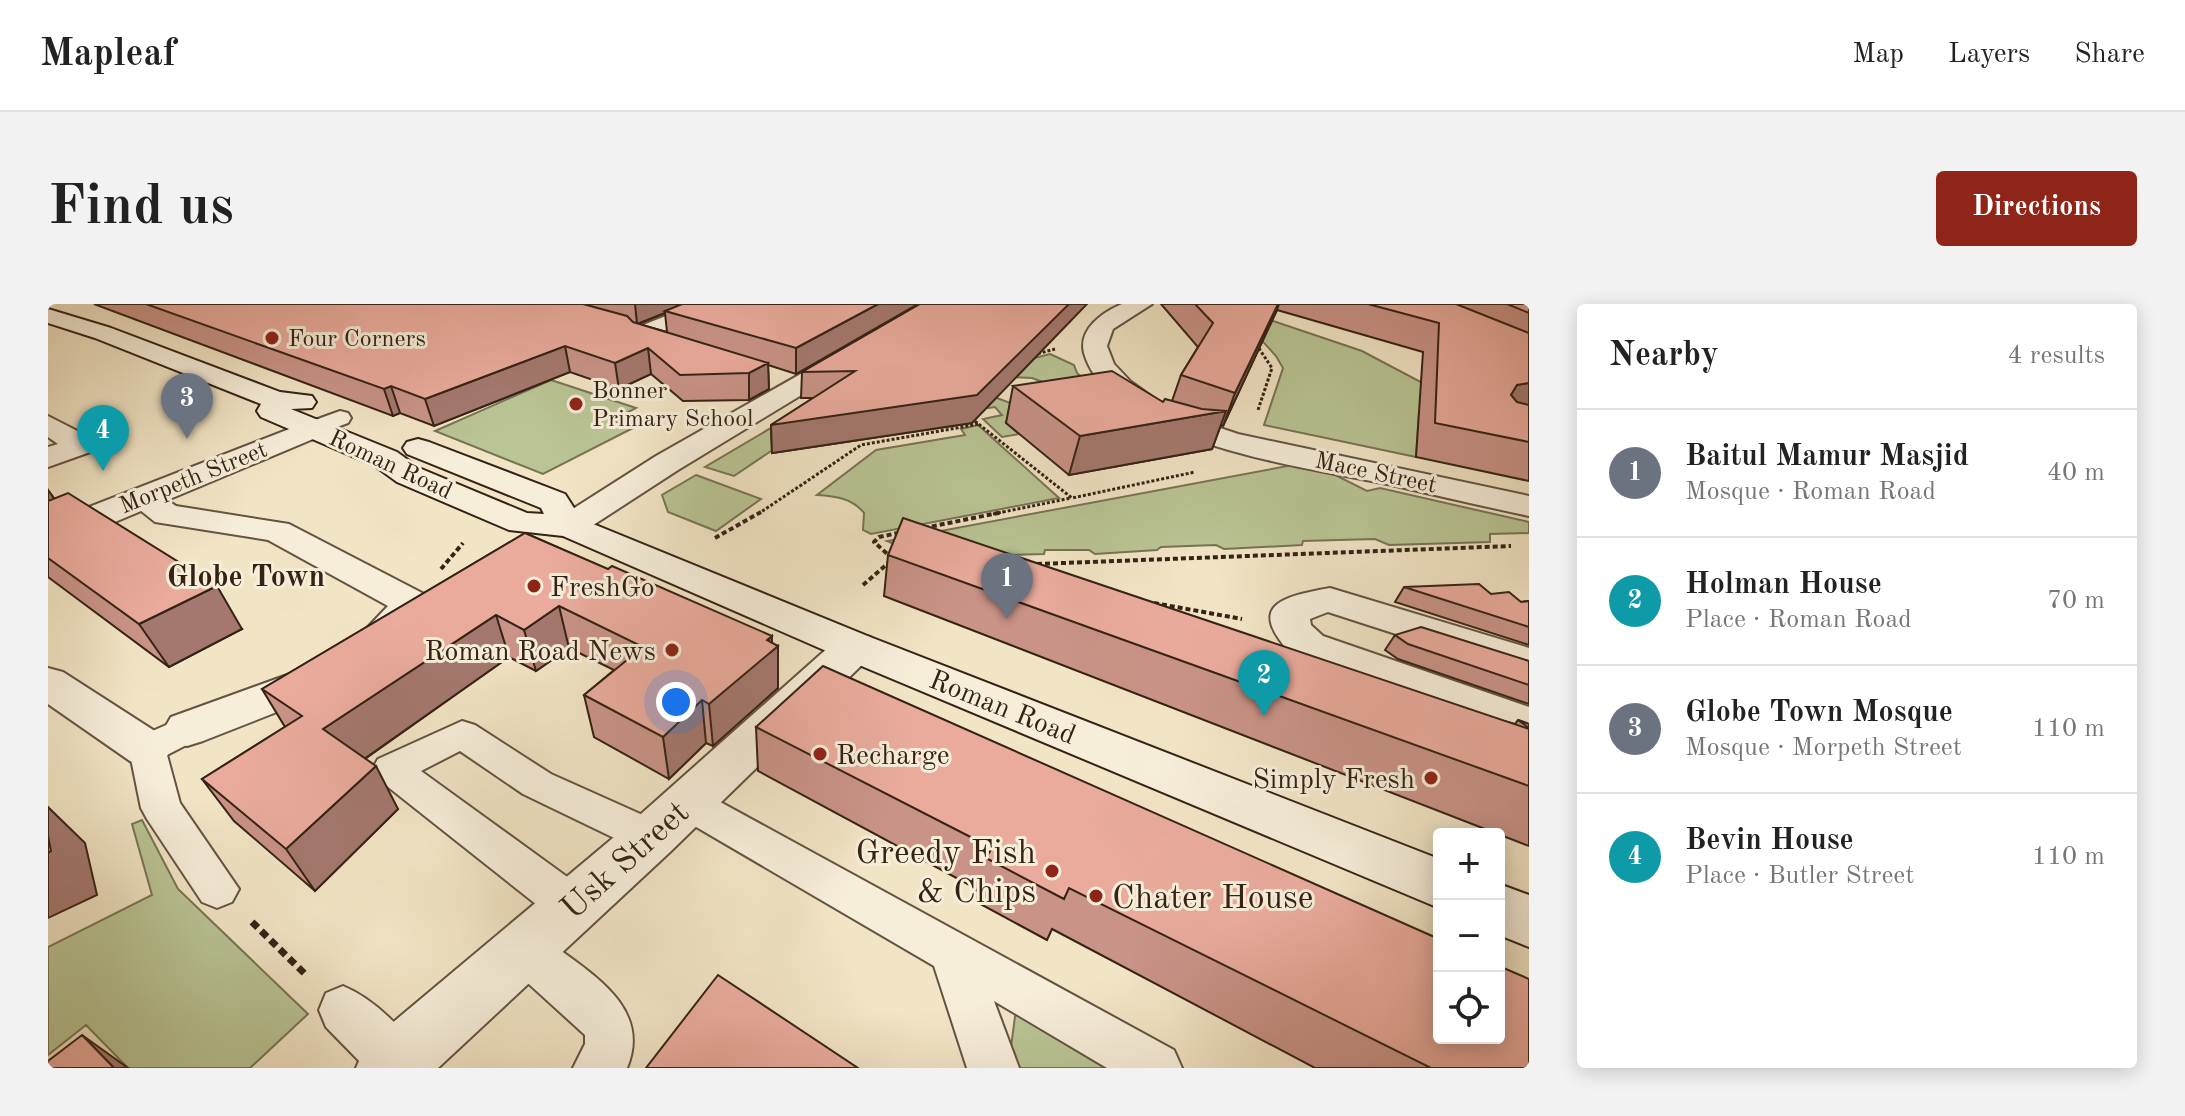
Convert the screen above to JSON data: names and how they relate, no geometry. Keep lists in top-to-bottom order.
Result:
{
  "streets": {
    "street": [
      "Roman Road",
      "Mace Street",
      "Morpeth Street",
      "Usk Street"
    ]
  },
  "crossings": [
    ["Roman Road", "Morpeth Street"],
    ["Roman Road", "Usk Street"]
  ],
  "districts": ["Globe Town"],
  "places": [
    "Four Corners",
    "Bonner Primary School",
    "FreshGo",
    "Roman Road News",
    "Recharge",
    "Simply Fresh",
    "Greedy Fish & Chips",
    "Chater House"
  ],
  "page": {
    "header": "Mapleaf",
    "nav": ["Map", "Layers", "Share"],
    "buttons": "Directions",
    "title": "Find us",
    "heading": ["Nearby", "4 results"],
    "pins": [
      "3",
      "4",
      "1",
      "2"
    ],
    "list": [
      {
        "mark": "1",
        "name": "Baitul Mamur Masjid",
        "note": "Mosque · Roman Road",
        "value": "40 m"
      },
      {
        "mark": "2",
        "name": "Holman House",
        "note": "Place · Roman Road",
        "value": "70 m"
      },
      {
        "mark": "3",
        "name": "Globe Town Mosque",
        "note": "Mosque · Morpeth Street",
        "value": "110 m"
      },
      {
        "mark": "4",
        "name": "Bevin House",
        "note": "Place · Butler Street",
        "value": "110 m"
      }
    ],
    "map_buttons": ["+", "−"]
  }
}
